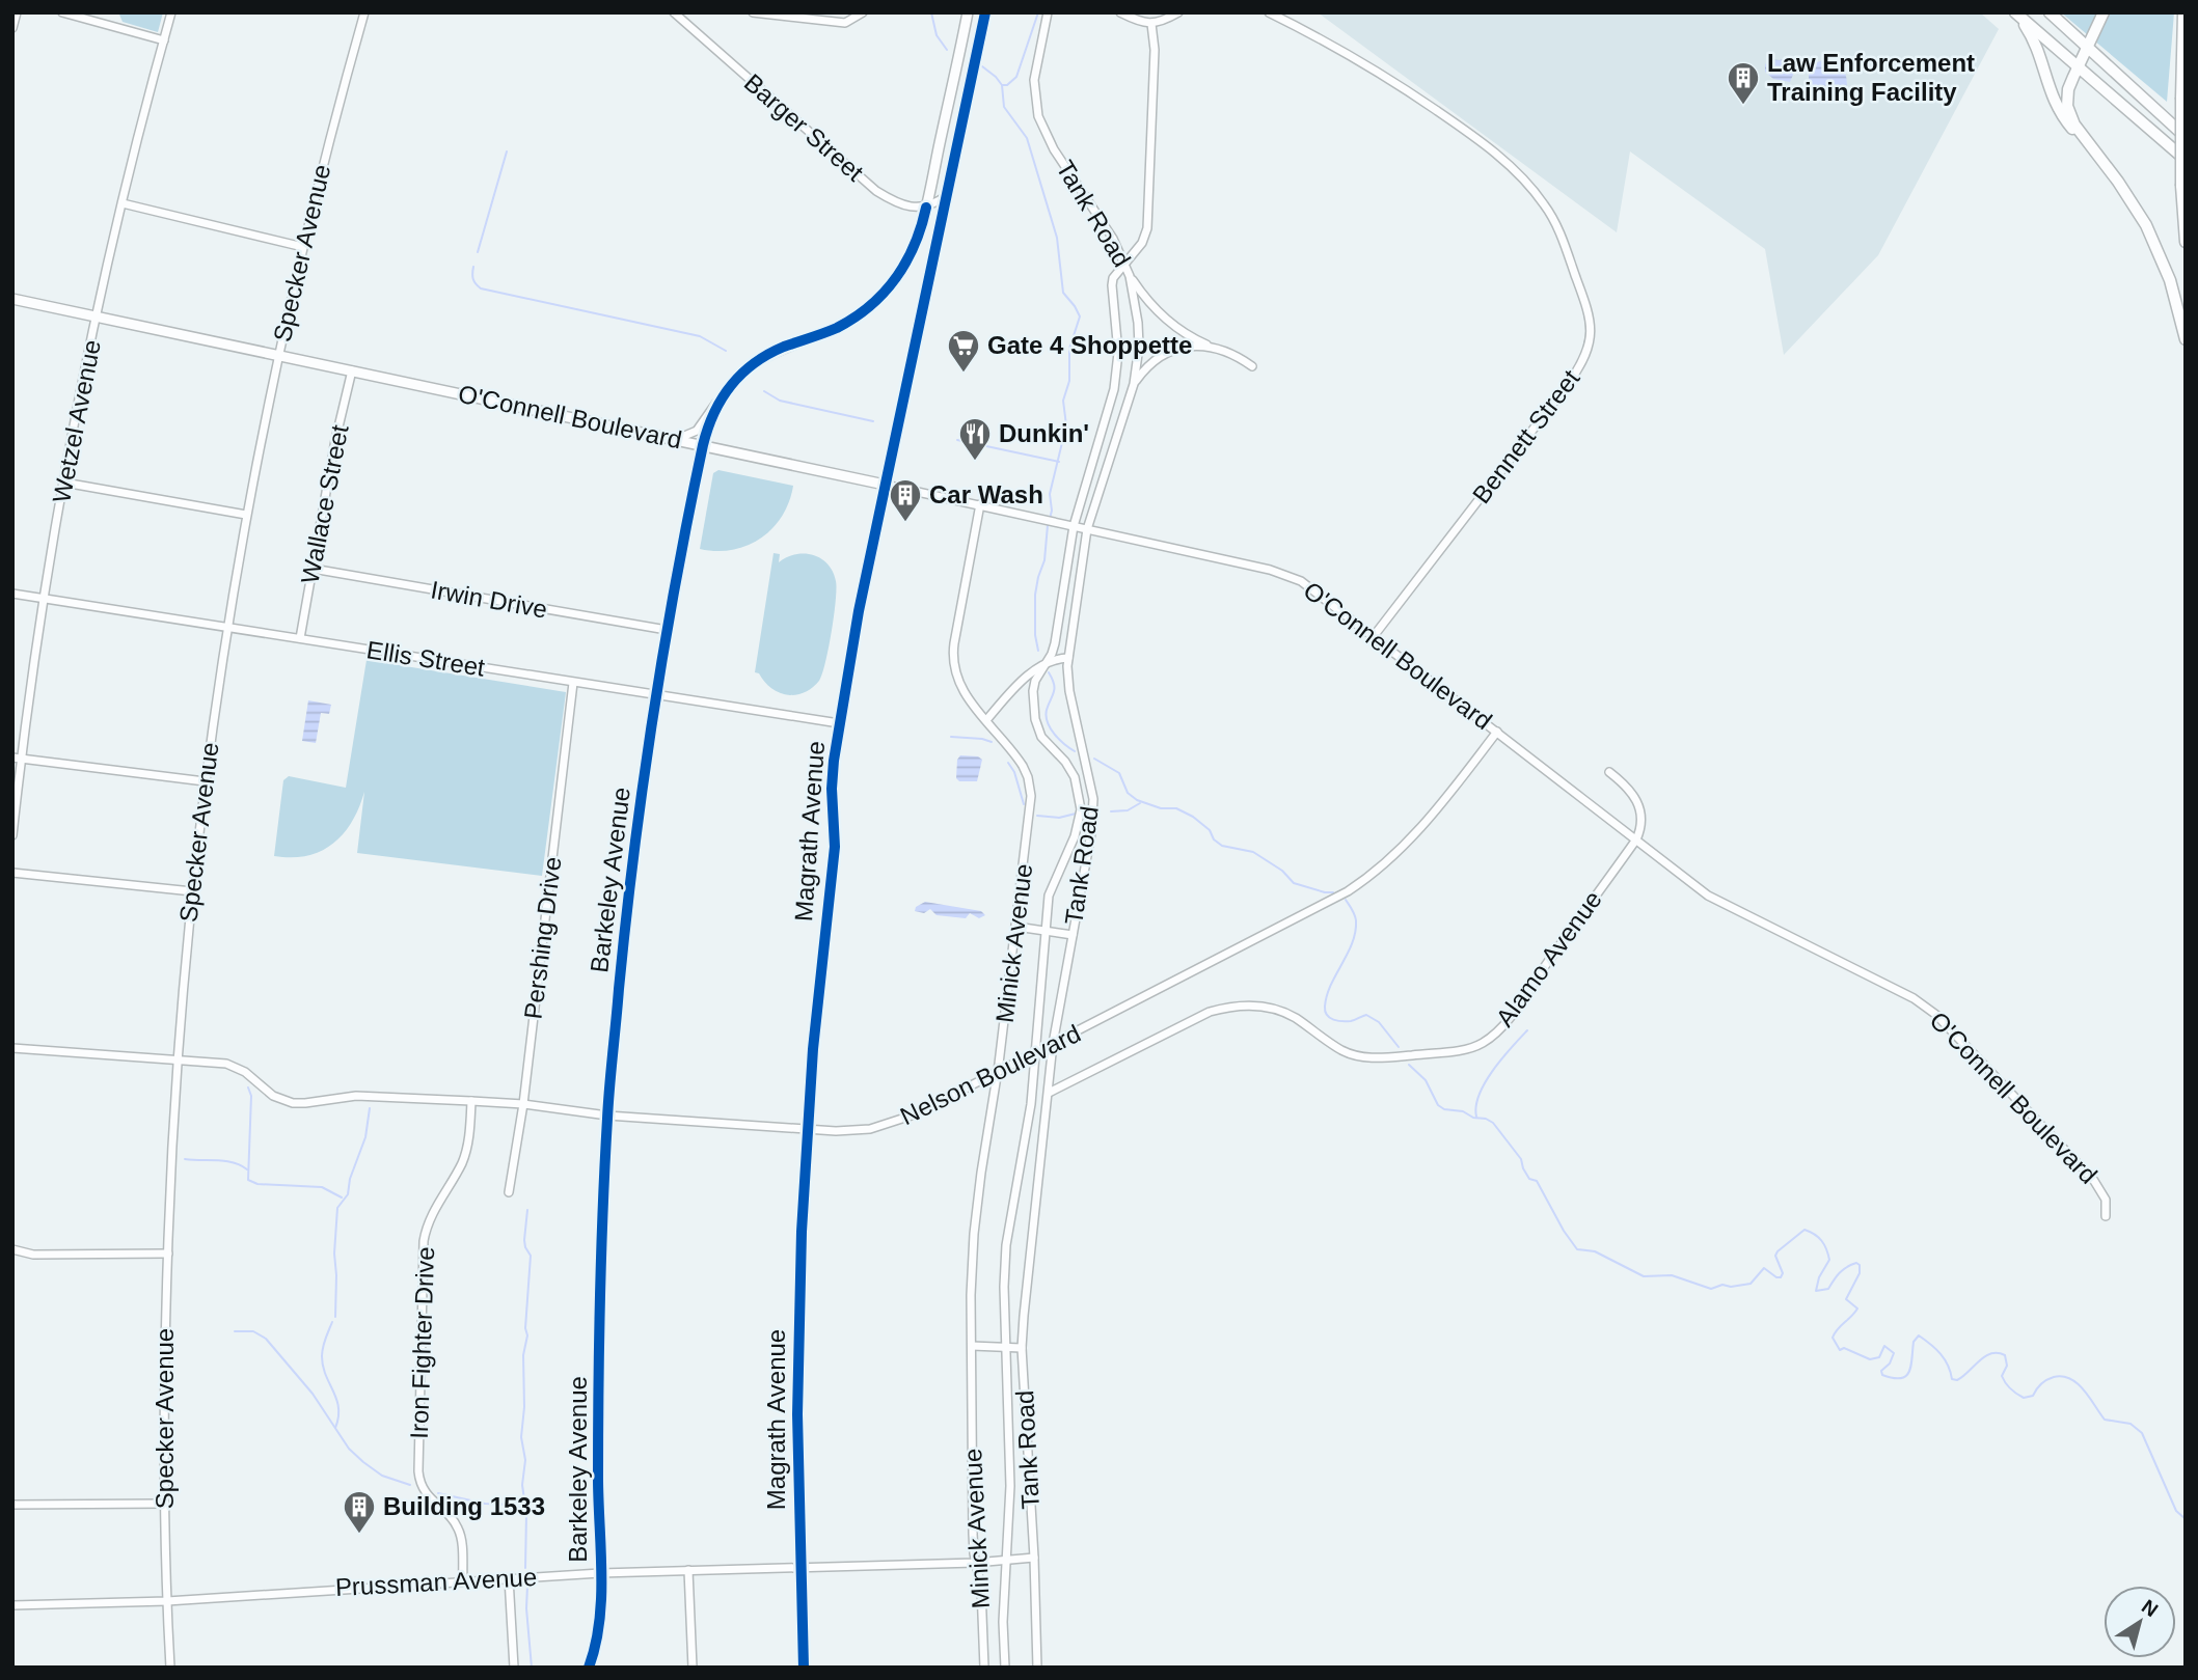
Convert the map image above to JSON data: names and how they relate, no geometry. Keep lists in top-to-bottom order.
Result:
{
  "streets": {
    "main road": ["O'Connell Boulevard", "Magrath Avenue", "Barkeley Avenue"],
    "street": [
      "Barger Street",
      "Tank Road",
      "Specker Avenue",
      "Wetzel Avenue",
      "Bennett Street",
      "Wallace Street",
      "Irwin Drive",
      "Ellis Street",
      "Pershing Drive",
      "Minick Avenue",
      "Alamo Avenue",
      "Nelson Boulevard",
      "Iron Fighter Drive",
      "Prussman Avenue"
    ]
  },
  "crossings": [
    ["Barger Street", "Barkeley Avenue"],
    ["Tank Road", "O'Connell Boulevard"],
    ["Tank Road", "Alamo Avenue"],
    ["Tank Road", "Nelson Boulevard"],
    ["Tank Road", "Prussman Avenue"],
    ["Specker Avenue", "O'Connell Boulevard"],
    ["Specker Avenue", "Ellis Street"],
    ["Specker Avenue", "Nelson Boulevard"],
    ["Specker Avenue", "Prussman Avenue"],
    ["O'Connell Boulevard", "Wetzel Avenue"],
    ["O'Connell Boulevard", "Bennett Street"],
    ["O'Connell Boulevard", "Wallace Street"],
    ["O'Connell Boulevard", "Magrath Avenue"],
    ["O'Connell Boulevard", "Barkeley Avenue"],
    ["O'Connell Boulevard", "Minick Avenue"],
    ["O'Connell Boulevard", "Alamo Avenue"],
    ["O'Connell Boulevard", "Nelson Boulevard"],
    ["Wetzel Avenue", "Ellis Street"],
    ["Wallace Street", "Irwin Drive"],
    ["Wallace Street", "Ellis Street"],
    ["Irwin Drive", "Barkeley Avenue"],
    ["Ellis Street", "Magrath Avenue"],
    ["Ellis Street", "Barkeley Avenue"],
    ["Ellis Street", "Pershing Drive"],
    ["Magrath Avenue", "Nelson Boulevard"],
    ["Magrath Avenue", "Prussman Avenue"],
    ["Barkeley Avenue", "Nelson Boulevard"],
    ["Barkeley Avenue", "Prussman Avenue"],
    ["Pershing Drive", "Nelson Boulevard"],
    ["Minick Avenue", "Nelson Boulevard"],
    ["Minick Avenue", "Prussman Avenue"],
    ["Nelson Boulevard", "Iron Fighter Drive"],
    ["Iron Fighter Drive", "Prussman Avenue"]
  ],
  "places": {
    "building": ["Law Enforcement Training Facility", "Car Wash", "Building 1533"],
    "supermarket": ["Gate 4 Shoppette"],
    "restaurant": ["Dunkin'"]
  },
  "north": "top right"
}
